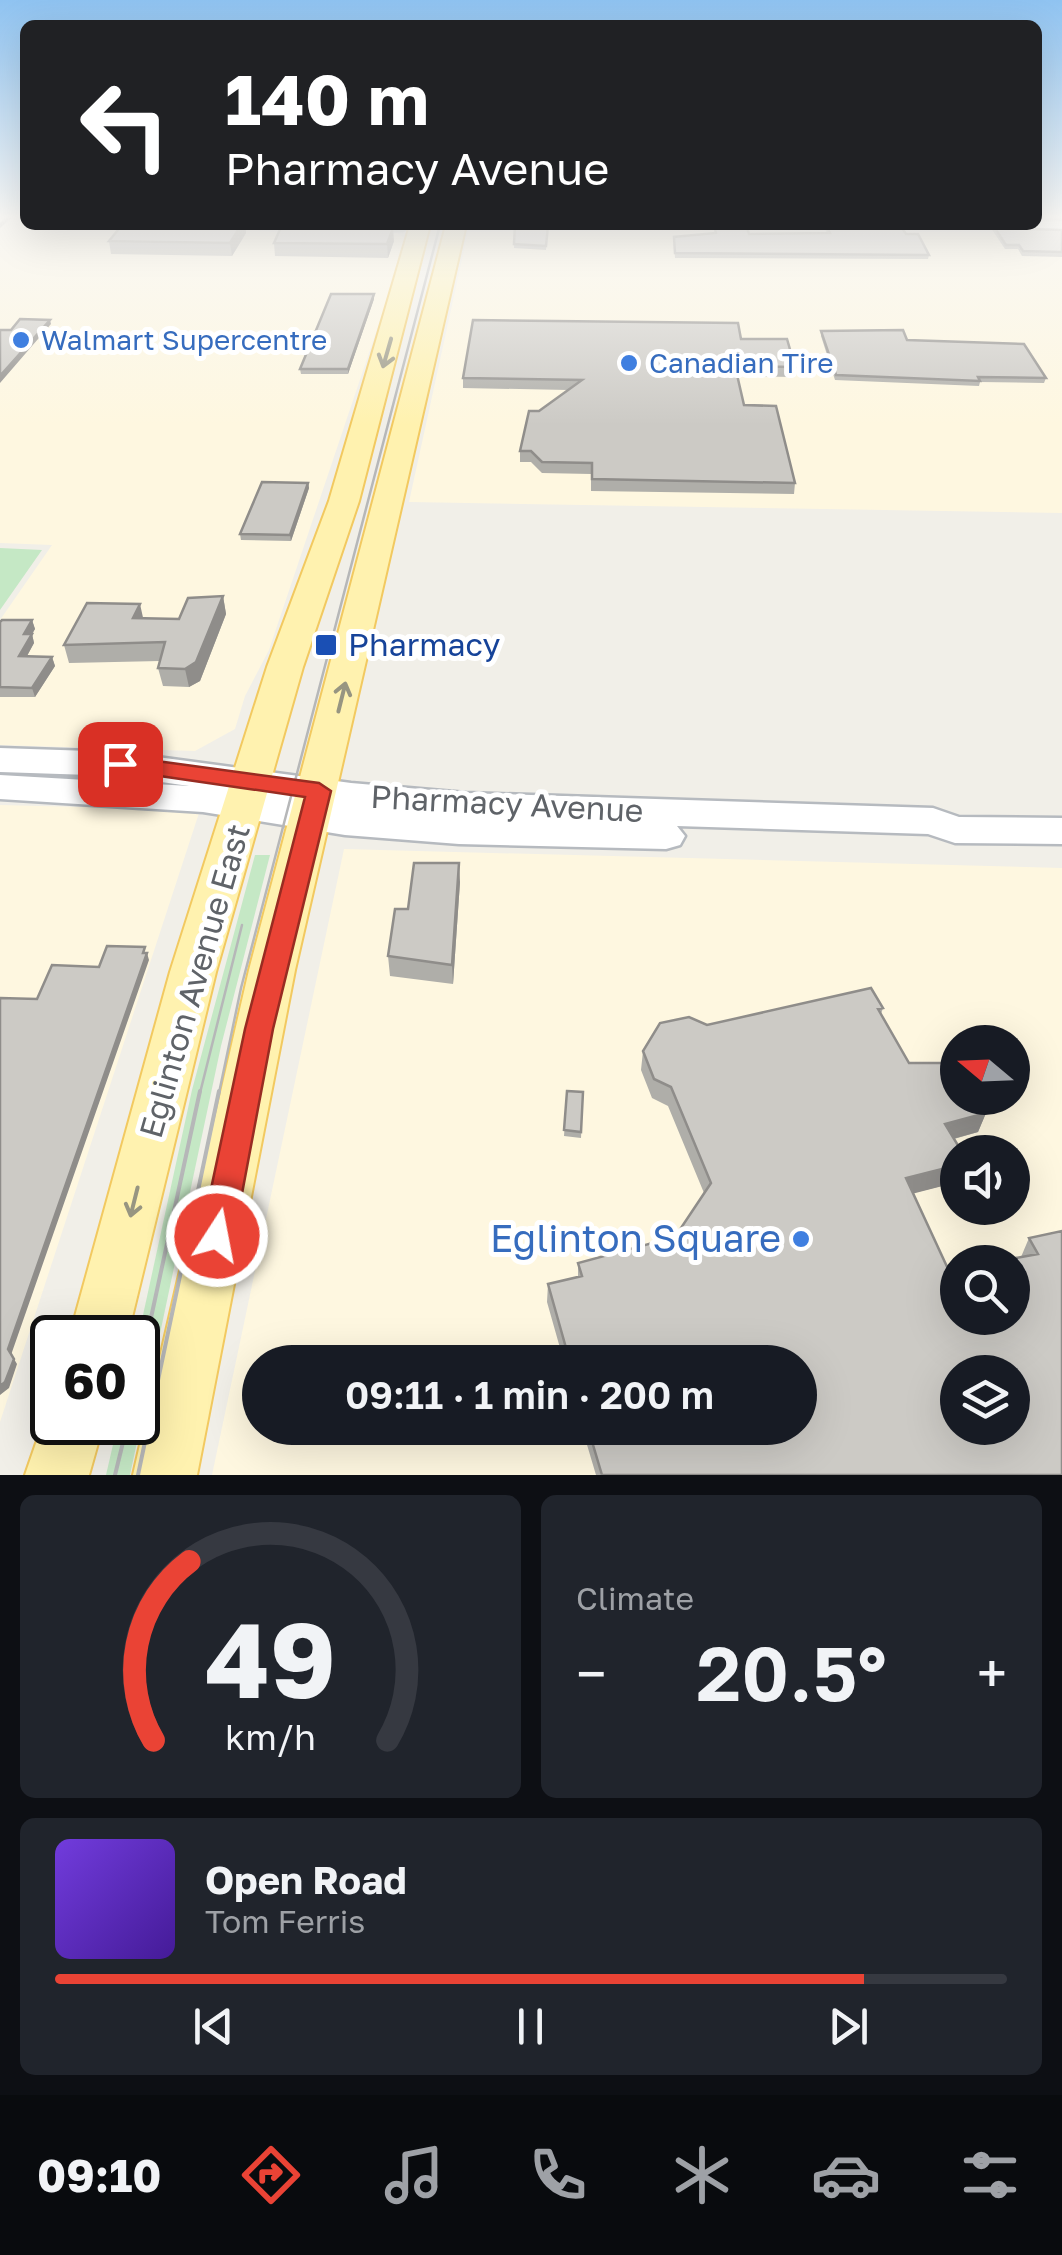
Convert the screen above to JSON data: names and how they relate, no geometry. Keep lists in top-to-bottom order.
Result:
{
  "streets": {
    "main road": ["Eglinton Avenue East"],
    "street": ["Pharmacy Avenue"]
  },
  "crossings": [
    ["Pharmacy Avenue", "Eglinton Avenue East"]
  ],
  "places": {
    "other": ["Walmart Supercentre", "Canadian Tire", "Eglinton Square"],
    "transit": ["Pharmacy"]
  },
  "north": "left",
  "page": {
    "turn": ["140 m", "Pharmacy Avenue"],
    "limit": "60",
    "trip": "09:11 · 1 min · 200 m",
    "tile": "Climate",
    "heat": ["−", "20.5°", "+"],
    "song": ["Open Road", "Tom Ferris"],
    "tabs": "09:10",
    "gauge": ["49", "km/h"]
  }
}
